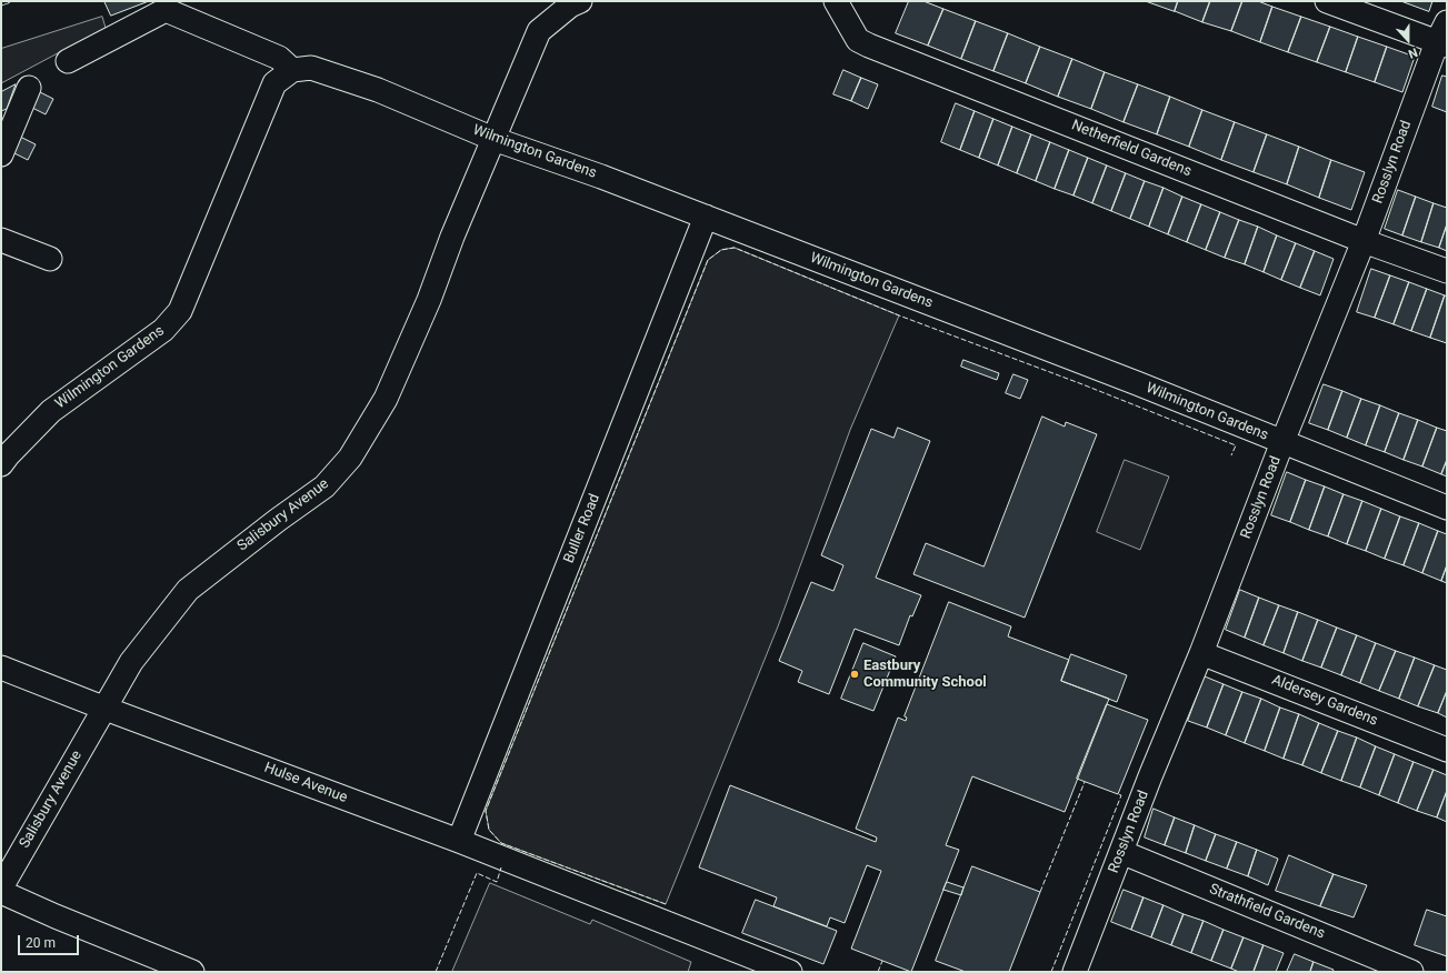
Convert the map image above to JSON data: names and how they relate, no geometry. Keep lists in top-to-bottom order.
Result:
{
  "streets": {
    "street": [
      "Netherfield Gardens",
      "Wilmington Gardens",
      "Rosslyn Road",
      "Salisbury Avenue",
      "Buller Road",
      "Aldersey Gardens",
      "Hulse Avenue",
      "Strathfield Gardens"
    ]
  },
  "crossings": [
    ["Netherfield Gardens", "Rosslyn Road"],
    ["Wilmington Gardens", "Rosslyn Road"],
    ["Wilmington Gardens", "Salisbury Avenue"],
    ["Wilmington Gardens", "Buller Road"],
    ["Rosslyn Road", "Aldersey Gardens"],
    ["Rosslyn Road", "Strathfield Gardens"],
    ["Salisbury Avenue", "Hulse Avenue"],
    ["Buller Road", "Hulse Avenue"]
  ],
  "places": ["Eastbury Community School"],
  "scale_bar": "20 m",
  "north": "bottom"
}
